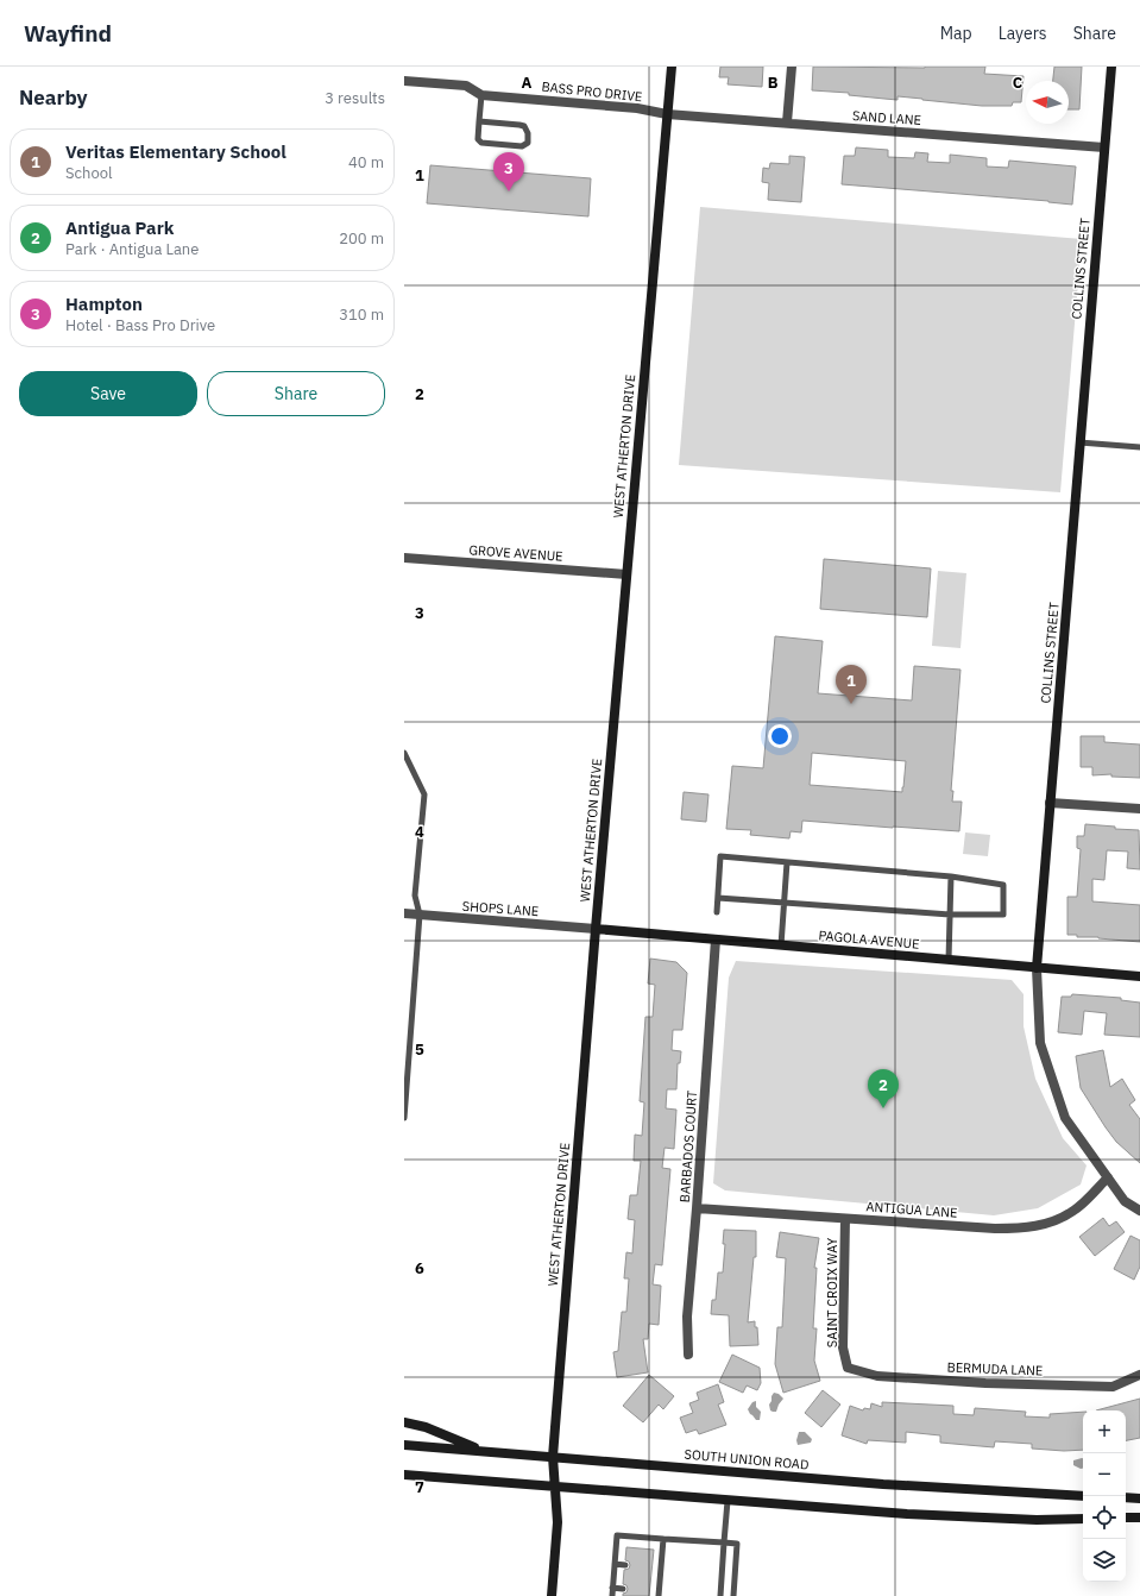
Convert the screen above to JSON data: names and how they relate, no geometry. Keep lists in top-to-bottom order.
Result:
{
  "streets": {
    "street": [
      "BASS PRO DRIVE",
      "SAND LANE",
      "COLLINS STREET",
      "WEST ATHERTON DRIVE",
      "GROVE AVENUE",
      "SHOPS LANE",
      "PAGOLA AVENUE",
      "BARBADOS COURT",
      "ANTIGUA LANE",
      "SAINT CROIX WAY",
      "BERMUDA LANE",
      "SOUTH UNION ROAD"
    ]
  },
  "crossings": [
    ["BASS PRO DRIVE", "SAND LANE"],
    ["BASS PRO DRIVE", "WEST ATHERTON DRIVE"],
    ["SAND LANE", "COLLINS STREET"],
    ["SAND LANE", "WEST ATHERTON DRIVE"],
    ["COLLINS STREET", "PAGOLA AVENUE"],
    ["COLLINS STREET", "ANTIGUA LANE"],
    ["WEST ATHERTON DRIVE", "GROVE AVENUE"],
    ["WEST ATHERTON DRIVE", "SHOPS LANE"],
    ["WEST ATHERTON DRIVE", "PAGOLA AVENUE"],
    ["WEST ATHERTON DRIVE", "SOUTH UNION ROAD"],
    ["SHOPS LANE", "PAGOLA AVENUE"],
    ["PAGOLA AVENUE", "BARBADOS COURT"],
    ["BARBADOS COURT", "ANTIGUA LANE"],
    ["ANTIGUA LANE", "SAINT CROIX WAY"],
    ["SAINT CROIX WAY", "BERMUDA LANE"]
  ],
  "north": "left",
  "page": {
    "header": "Wayfind",
    "nav": ["Map", "Layers", "Share"],
    "heading": ["Nearby", "3 results"],
    "list": [
      {
        "mark": "1",
        "name": "Veritas Elementary School",
        "note": "School",
        "value": "40 m"
      },
      {
        "mark": "2",
        "name": "Antigua Park",
        "note": "Park · Antigua Lane",
        "value": "200 m"
      },
      {
        "mark": "3",
        "name": "Hampton",
        "note": "Hotel · Bass Pro Drive",
        "value": "310 m"
      }
    ],
    "pins": ["3", "1", "2"],
    "buttons": ["Save", "Share"],
    "map_buttons": ["+", "−"]
  },
  "grid": {
    "columns": ["A", "B", "C"],
    "rows": [
      "1",
      "2",
      "3",
      "4",
      "5",
      "6",
      "7"
    ]
  }
}
